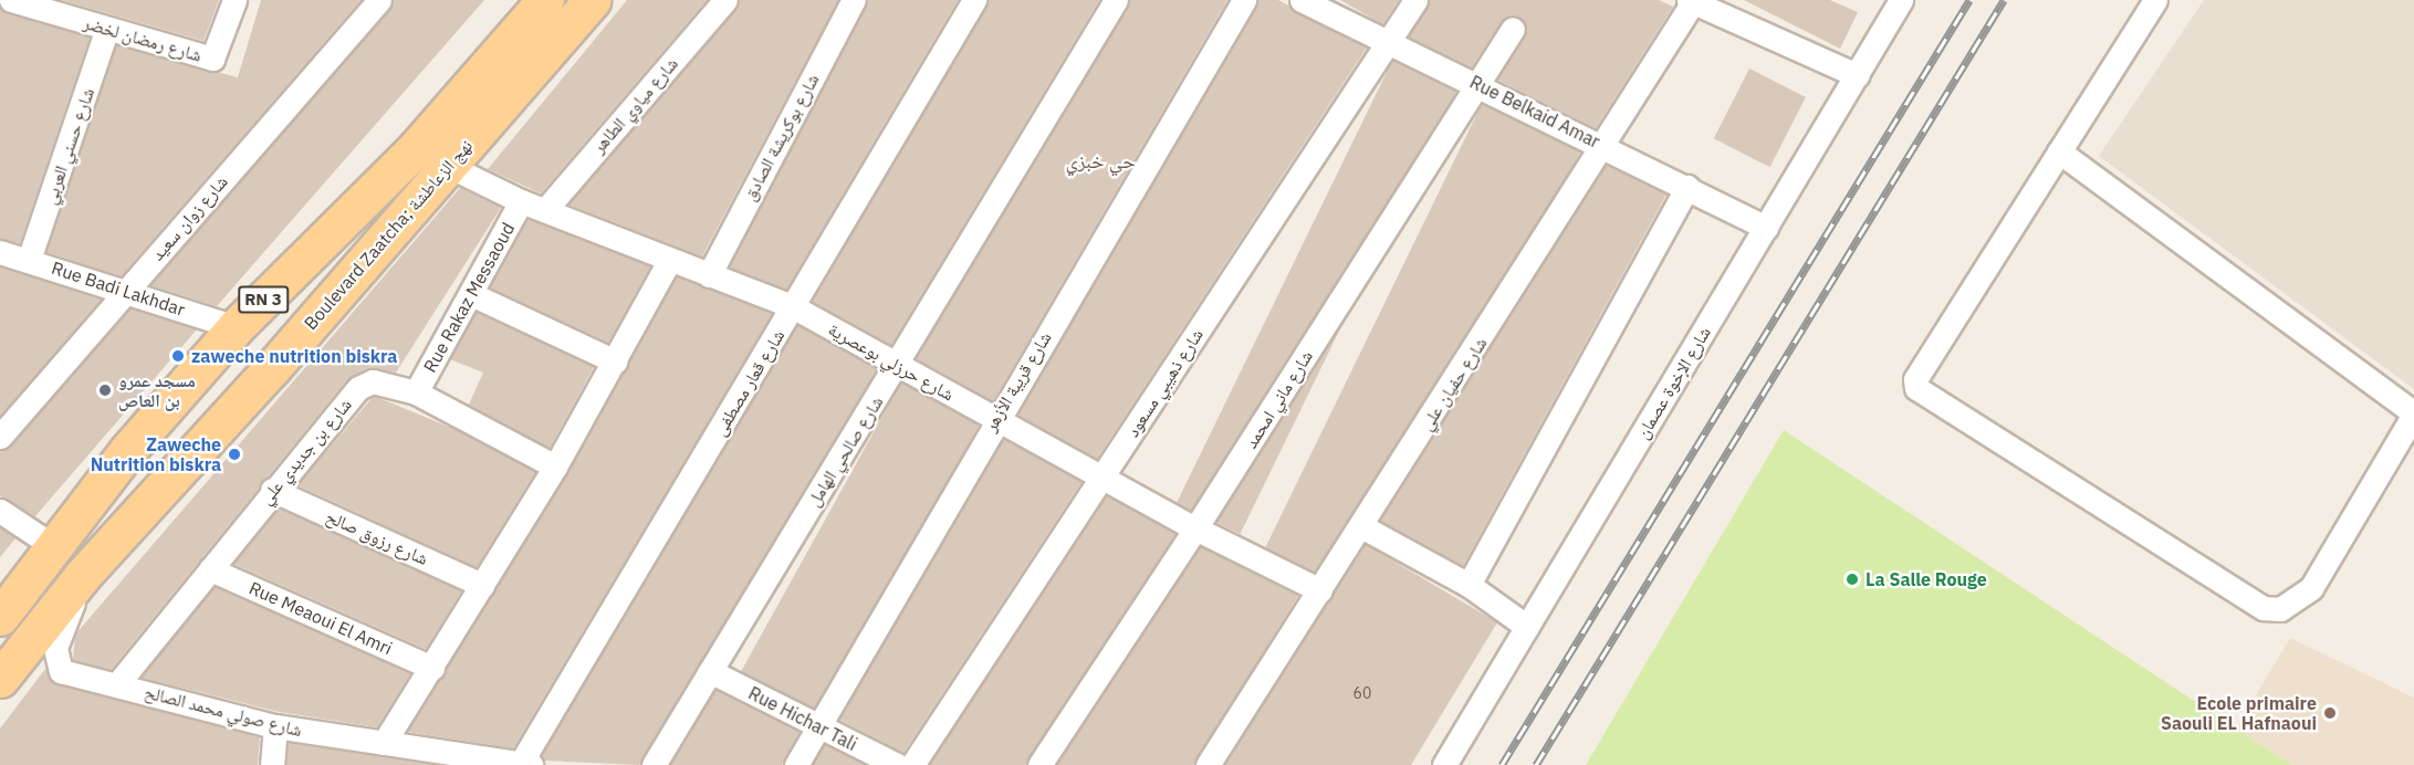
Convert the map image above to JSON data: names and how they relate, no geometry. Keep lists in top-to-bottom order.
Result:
{
  "streets": {
    "main road": ["Boulevard Zaatcha; نهج الزعاطشة", "RN 3"],
    "street": [
      "شارع رمضان لخضر",
      "شارع مياوي الطاهر",
      "Rue Belkaid Amar",
      "شارع بوكريشة الصادق",
      "شارع حسني العربي",
      "شارع زوان سعيد",
      "Rue Badi Lakhdar",
      "Rue Rakaz Messaoud",
      "شارع حرزلي بوعصرية",
      "شارع قريبة الأزهر",
      "شارع قعار مصطفى",
      "شارع ذهيبي مسعود",
      "شارع الإخوة عصمان",
      "شارع حفيان علي",
      "شارع ماني امحمد",
      "شارع بن جديدي علي",
      "شارع صالحي الهامل",
      "شارع رزوق صالح",
      "Rue Meaoui El Amri",
      "شارع صولي محمد الصالح",
      "Rue Hichar Tali"
    ]
  },
  "crossings": [
    ["شارع رمضان لخضر", "شارع حسني العربي"],
    ["شارع مياوي الطاهر", "شارع حرزلي بوعصرية"],
    ["Rue Belkaid Amar", "شارع ذهيبي مسعود"],
    ["Rue Belkaid Amar", "شارع الإخوة عصمان"],
    ["Rue Belkaid Amar", "شارع حفيان علي"],
    ["Rue Belkaid Amar", "شارع ماني امحمد"],
    ["شارع بوكريشة الصادق", "شارع حرزلي بوعصرية"],
    ["شارع حسني العربي", "Rue Badi Lakhdar"],
    ["شارع زوان سعيد", "Rue Badi Lakhdar"],
    ["Boulevard Zaatcha; نهج الزعاطشة", "Rue Badi Lakhdar"],
    ["Boulevard Zaatcha; نهج الزعاطشة", "شارع حرزلي بوعصرية"],
    ["Boulevard Zaatcha; نهج الزعاطشة", "شارع صولي محمد الصالح"],
    ["Rue Rakaz Messaoud", "شارع حرزلي بوعصرية"],
    ["Rue Rakaz Messaoud", "شارع بن جديدي علي"],
    ["شارع حرزلي بوعصرية", "شارع قريبة الأزهر"],
    ["شارع حرزلي بوعصرية", "شارع قعار مصطفى"],
    ["شارع حرزلي بوعصرية", "شارع ذهيبي مسعود"],
    ["شارع حرزلي بوعصرية", "شارع حفيان علي"],
    ["شارع حرزلي بوعصرية", "شارع ماني امحمد"],
    ["شارع حرزلي بوعصرية", "شارع صالحي الهامل"],
    ["شارع قريبة الأزهر", "Rue Hichar Tali"],
    ["شارع قعار مصطفى", "شارع صولي محمد الصالح"],
    ["شارع بن جديدي علي", "شارع رزوق صالح"],
    ["شارع بن جديدي علي", "Rue Meaoui El Amri"],
    ["شارع بن جديدي علي", "شارع صولي محمد الصالح"],
    ["شارع صالحي الهامل", "Rue Hichar Tali"]
  ],
  "districts": ["حي خبزي"],
  "places": [
    "zaweche nutrition biskra",
    "مسجد عمرو بن العاص",
    "Zaweche Nutrition biskra",
    "La Salle Rouge",
    "Ecole primaire Saouli EL Hafnaoui"
  ],
  "house_numbers": ["60"]
}
